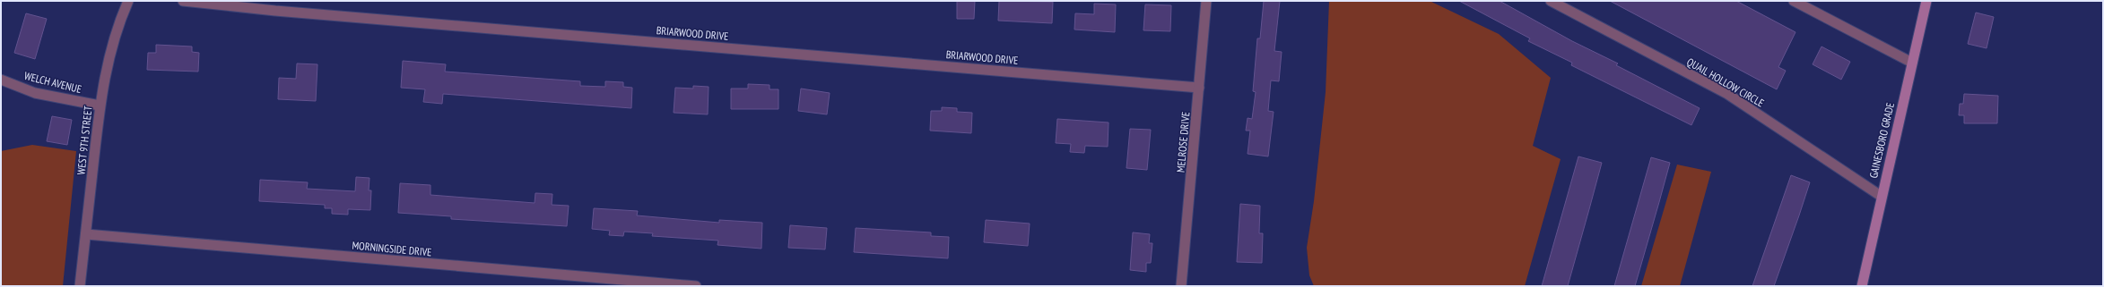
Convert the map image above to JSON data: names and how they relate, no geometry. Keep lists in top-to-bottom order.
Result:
{
  "streets": {
    "main road": ["GAINESBORO GRADE"],
    "street": [
      "BRIARWOOD DRIVE",
      "WELCH AVENUE",
      "QUAIL HOLLOW CIRCLE",
      "WEST 9TH STREET",
      "MELROSE DRIVE",
      "MORNINGSIDE DRIVE"
    ]
  },
  "crossings": [
    ["BRIARWOOD DRIVE", "MELROSE DRIVE"],
    ["WELCH AVENUE", "WEST 9TH STREET"],
    ["QUAIL HOLLOW CIRCLE", "GAINESBORO GRADE"],
    ["WEST 9TH STREET", "MORNINGSIDE DRIVE"]
  ]
}
